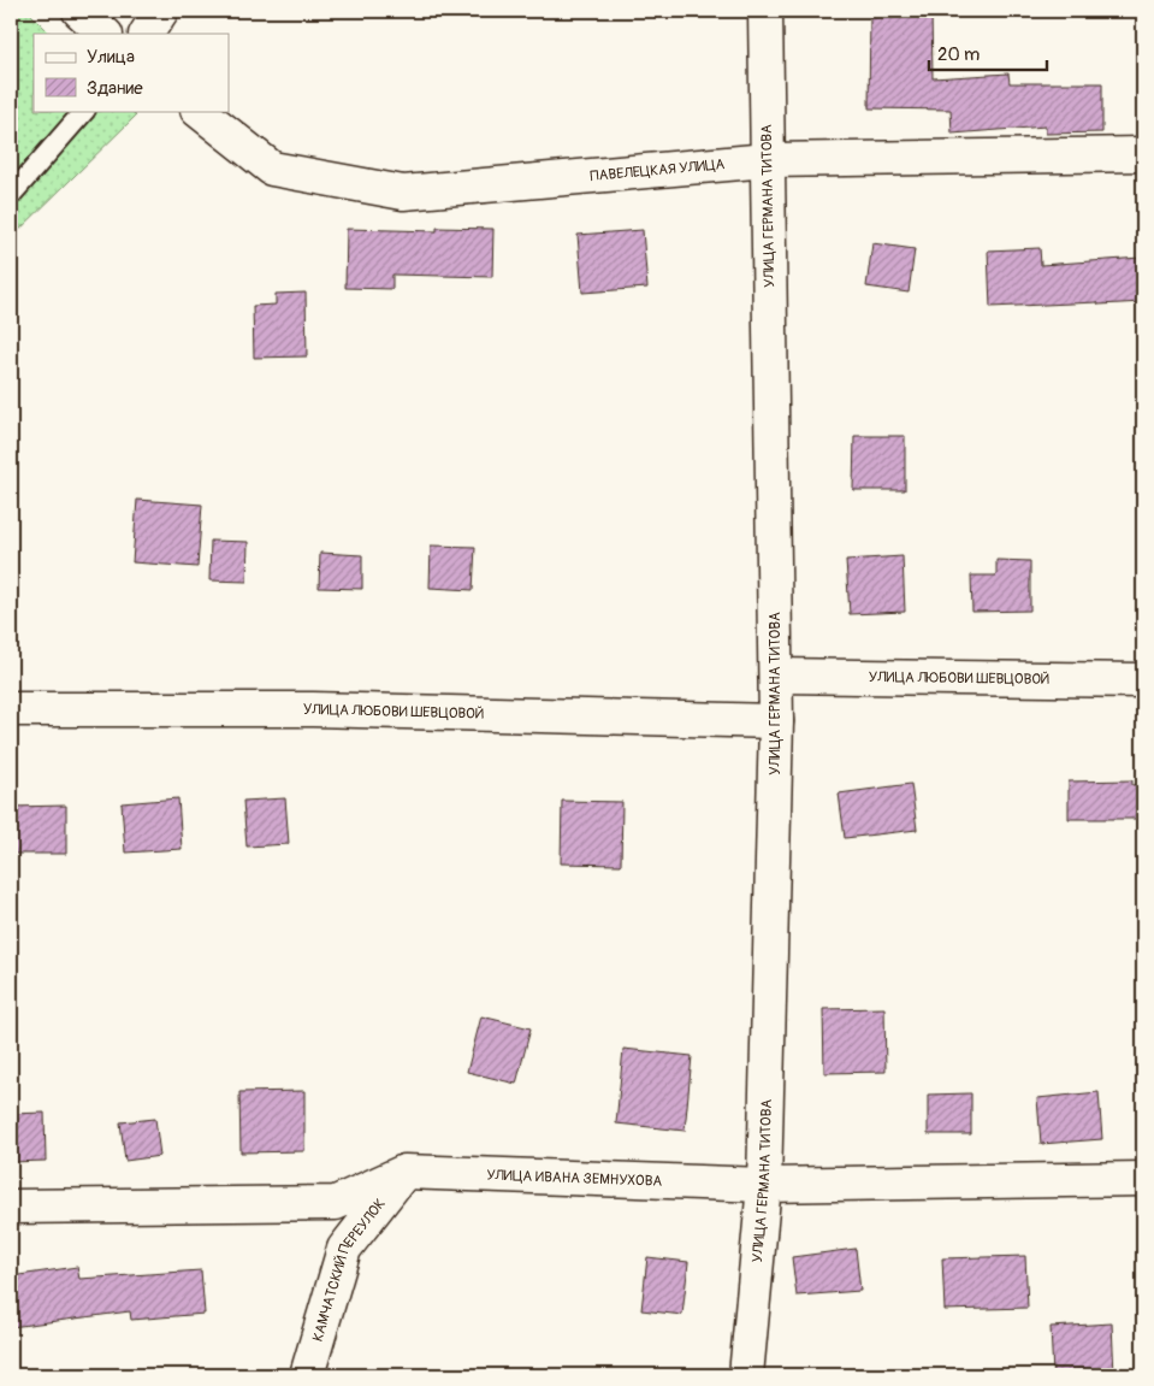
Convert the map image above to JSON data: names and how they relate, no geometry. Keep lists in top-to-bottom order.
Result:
{
  "streets": {
    "street": [
      "ПАВЕЛЕЦКАЯ УЛИЦА",
      "УЛИЦА ГЕРМАНА ТИТОВА",
      "УЛИЦА ЛЮБОВИ ШЕВЦОВОЙ",
      "УЛИЦА ИВАНА ЗЕМНУХОВА",
      "КАМЧАТСКИЙ ПЕРЕУЛОК"
    ]
  },
  "crossings": [
    ["ПАВЕЛЕЦКАЯ УЛИЦА", "УЛИЦА ГЕРМАНА ТИТОВА"],
    ["УЛИЦА ГЕРМАНА ТИТОВА", "УЛИЦА ЛЮБОВИ ШЕВЦОВОЙ"],
    ["УЛИЦА ГЕРМАНА ТИТОВА", "УЛИЦА ИВАНА ЗЕМНУХОВА"],
    ["УЛИЦА ИВАНА ЗЕМНУХОВА", "КАМЧАТСКИЙ ПЕРЕУЛОК"]
  ],
  "legend": ["Улица", "Здание"],
  "scale_bar": "20 m"
}
